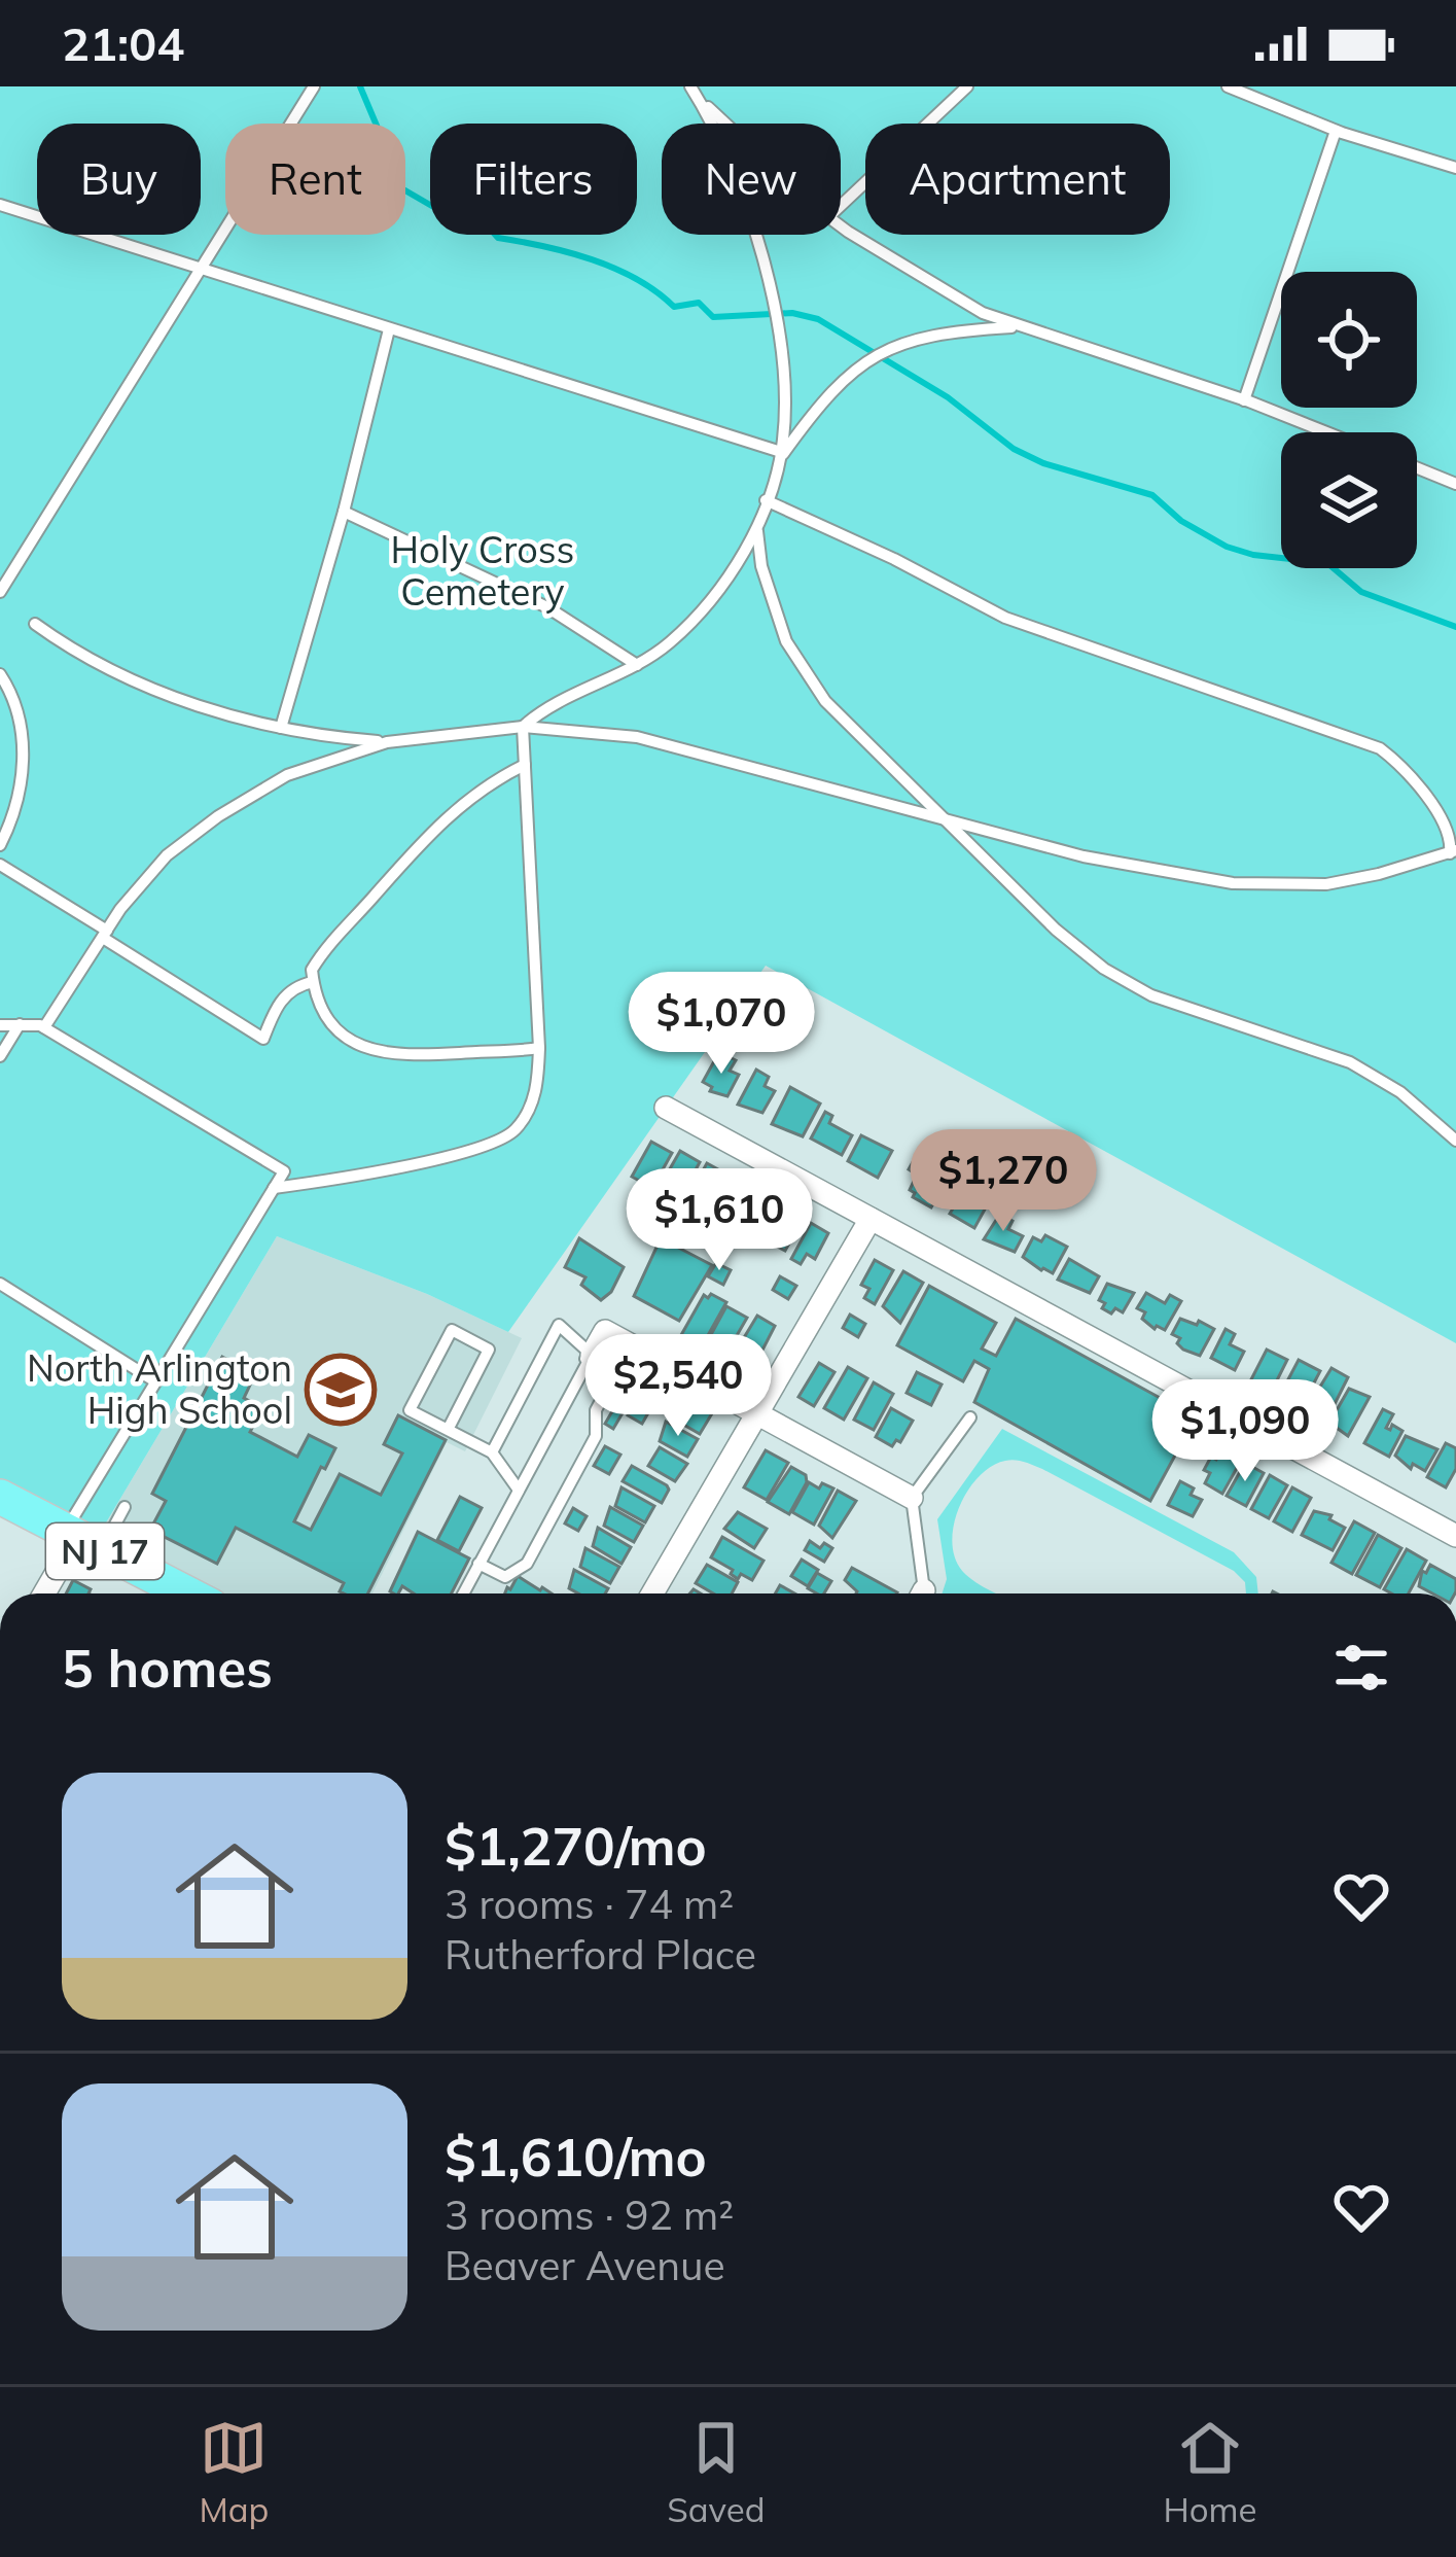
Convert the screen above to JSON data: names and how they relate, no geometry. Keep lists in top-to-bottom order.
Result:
{
  "streets": {
    "main road": ["NJ 17"]
  },
  "parks": ["Holy Cross Cemetery"],
  "places": {
    "school or university": ["North Arlington High School"]
  },
  "page": {
    "status": "21:04",
    "chip": [
      "Buy",
      "Rent",
      "Filters",
      "New",
      "Apartment"
    ],
    "price": [
      "$1,070",
      "$1,270",
      "$1,610",
      "$2,540",
      "$1,090"
    ],
    "heading": "5 homes",
    "list": [
      {
        "name": "$1,270/mo",
        "note": "3 rooms · 74 m² · Rutherford Place"
      },
      {
        "name": "$1,610/mo",
        "note": "3 rooms · 92 m² · Beaver Avenue"
      }
    ],
    "tabs": ["Map", "Saved", "Home"]
  }
}
